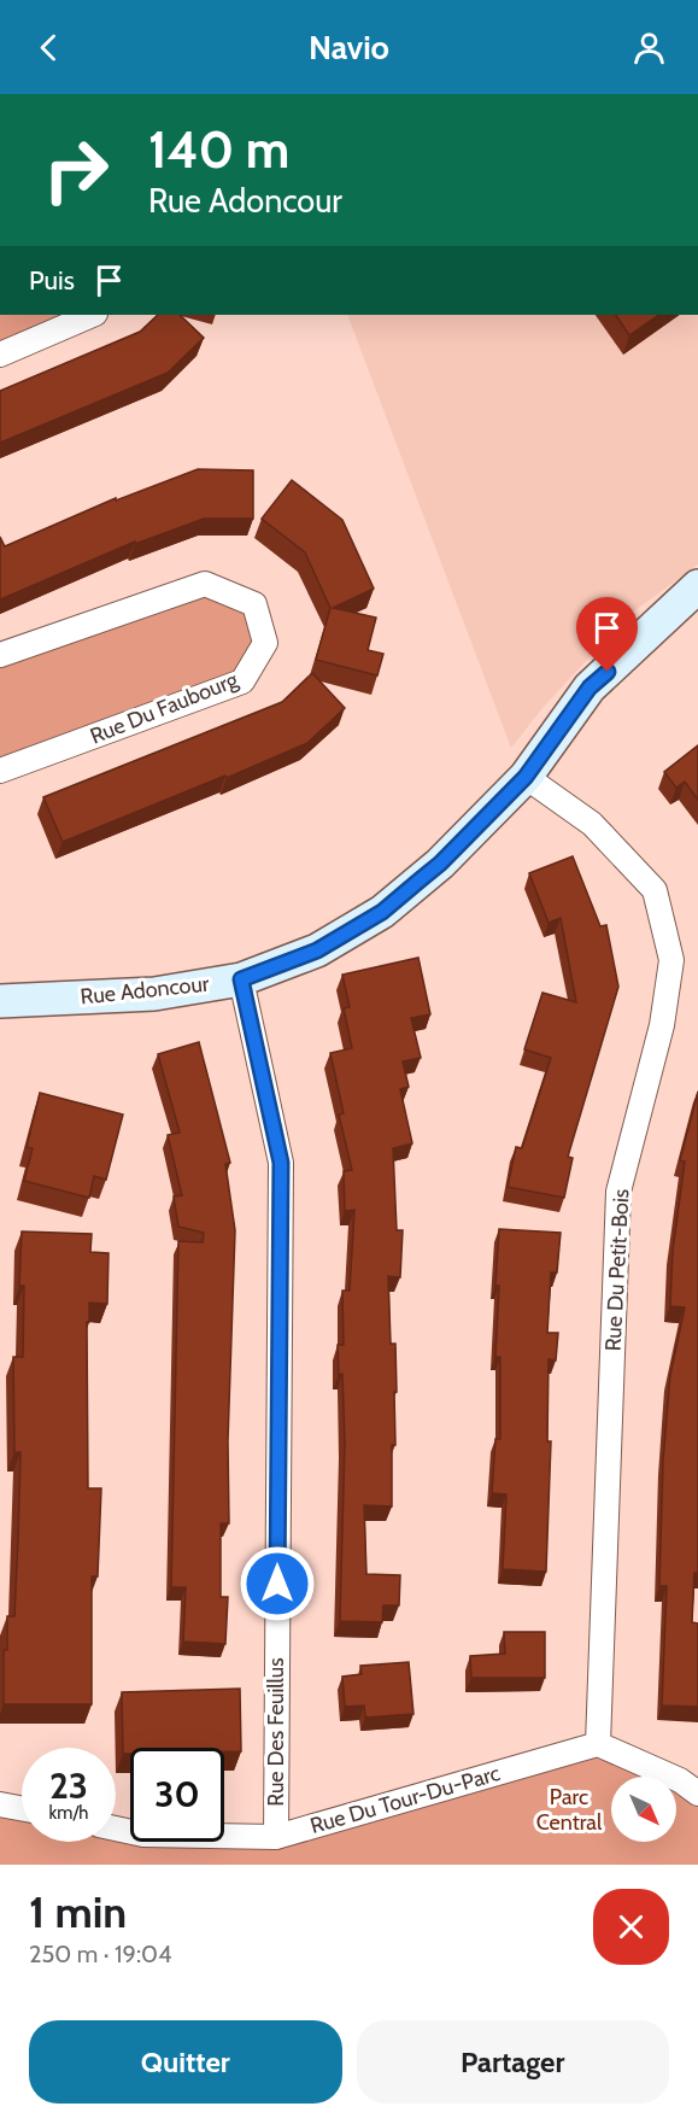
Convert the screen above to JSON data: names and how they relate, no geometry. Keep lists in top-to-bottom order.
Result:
{
  "streets": {
    "street": [
      "Rue Du Faubourg",
      "Rue Adoncour",
      "Rue Du Petit-Bois",
      "Rue Des Feuillus",
      "Rue Du Tour-Du-Parc"
    ]
  },
  "crossings": [
    ["Rue Adoncour", "Rue Du Petit-Bois"],
    ["Rue Adoncour", "Rue Des Feuillus"],
    ["Rue Du Petit-Bois", "Rue Du Tour-Du-Parc"],
    ["Rue Des Feuillus", "Rue Du Tour-Du-Parc"]
  ],
  "parks": ["Parc Central"],
  "north": "bottom right",
  "page": {
    "header": "Navio",
    "turn": ["140 m", "Rue Adoncour"],
    "then": "Puis",
    "speed": "23 km/h",
    "limit": "30",
    "heading": ["1 min", "250 m · 19:04"],
    "buttons": ["Quitter", "Partager"]
  }
}
